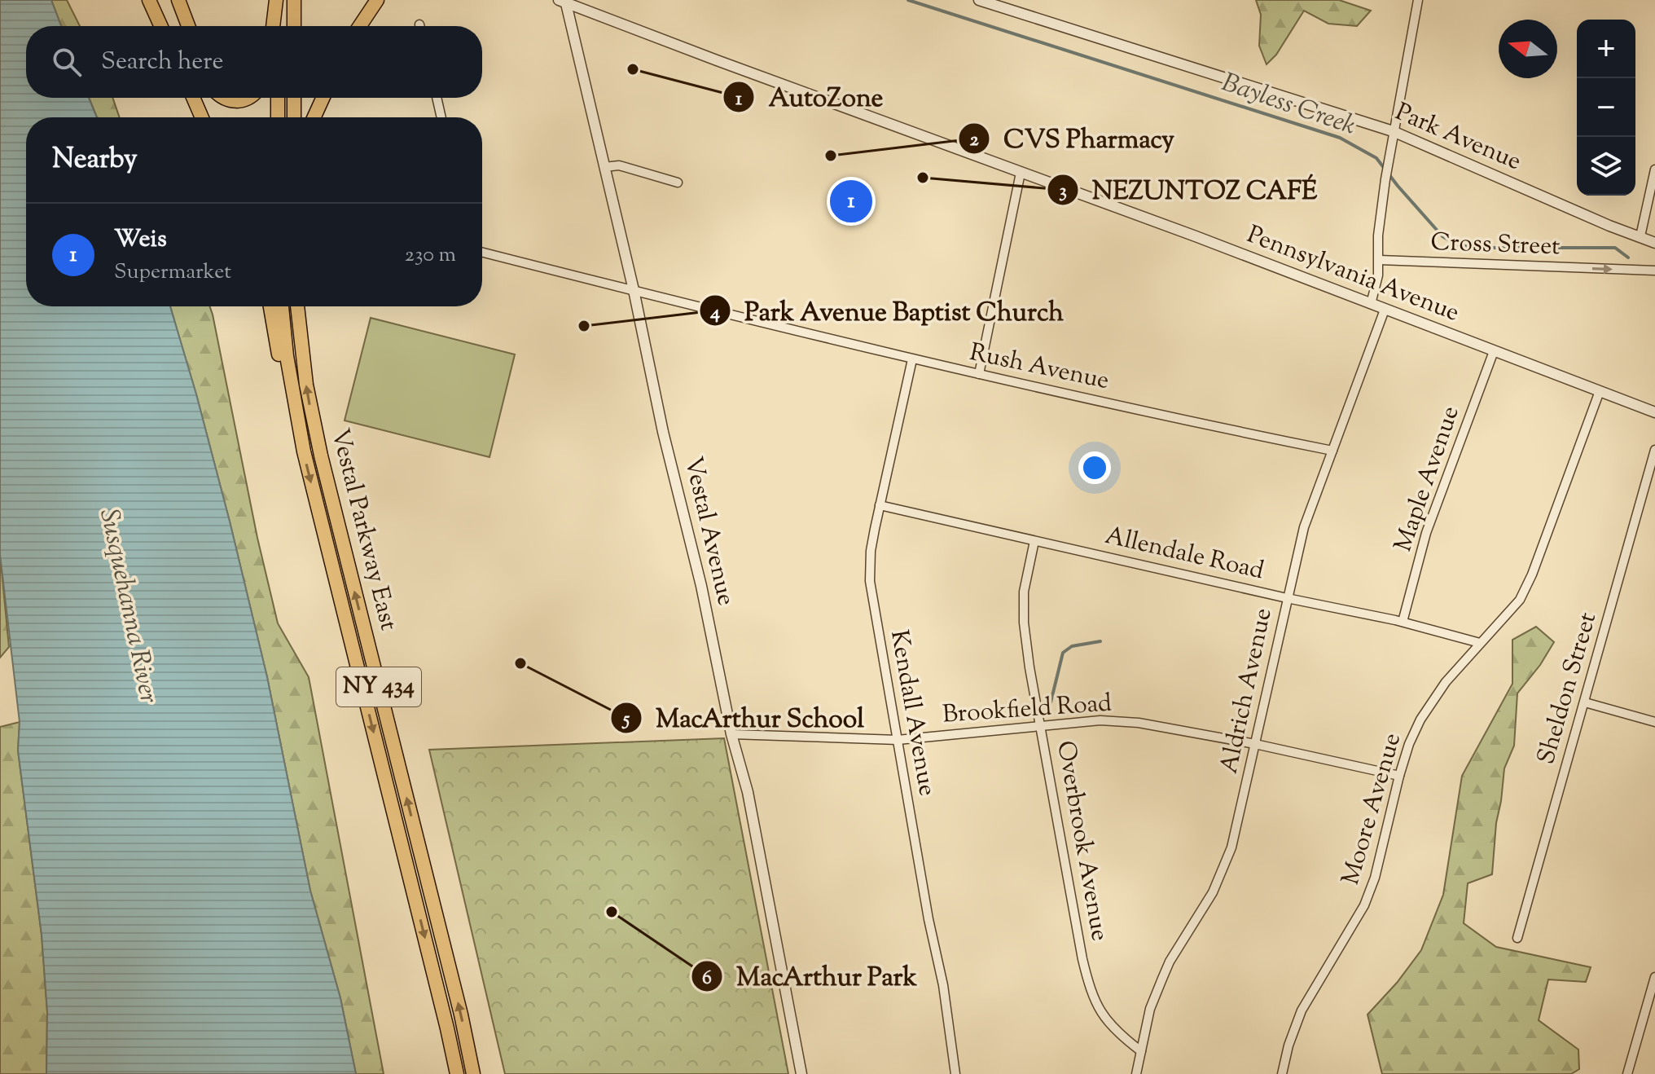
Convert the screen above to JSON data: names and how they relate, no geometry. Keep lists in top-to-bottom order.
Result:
{
  "streets": {
    "main road": ["Vestal Parkway East", "NY 434"],
    "street": [
      "Park Avenue",
      "Cross Street",
      "Pennsylvania Avenue",
      "Rush Avenue",
      "Maple Avenue",
      "Vestal Avenue",
      "Allendale Road",
      "Sheldon Street",
      "Aldrich Avenue",
      "Brookfield Road",
      "Kendall Avenue",
      "Moore Avenue",
      "Overbrook Avenue"
    ]
  },
  "crossings": [
    ["Pennsylvania Avenue", "Maple Avenue"],
    ["Pennsylvania Avenue", "Vestal Avenue"],
    ["Pennsylvania Avenue", "Aldrich Avenue"],
    ["Pennsylvania Avenue", "Moore Avenue"],
    ["Rush Avenue", "Vestal Avenue"],
    ["Rush Avenue", "Aldrich Avenue"],
    ["Rush Avenue", "Kendall Avenue"],
    ["Maple Avenue", "Allendale Road"],
    ["Vestal Avenue", "Brookfield Road"],
    ["Allendale Road", "Aldrich Avenue"],
    ["Allendale Road", "Kendall Avenue"],
    ["Allendale Road", "Moore Avenue"],
    ["Allendale Road", "Overbrook Avenue"],
    ["Aldrich Avenue", "Brookfield Road"],
    ["Aldrich Avenue", "Overbrook Avenue"],
    ["Brookfield Road", "Kendall Avenue"],
    ["Brookfield Road", "Moore Avenue"],
    ["Brookfield Road", "Overbrook Avenue"]
  ],
  "one_way": ["Cross Street"],
  "water": ["Bayless Creek", "Susquehanna River"],
  "places": [
    "AutoZone",
    "CVS Pharmacy",
    "NEZUNTOZ CAFÉ",
    "Park Avenue Baptist Church",
    "MacArthur School",
    "MacArthur Park"
  ],
  "north": "left",
  "page": {
    "map_buttons": ["+", "−"],
    "search": "Search here",
    "heading": "Nearby",
    "pins": "1",
    "list": [
      {
        "mark": "1",
        "name": "Weis",
        "note": "Supermarket",
        "value": "230 m"
      }
    ]
  }
}
